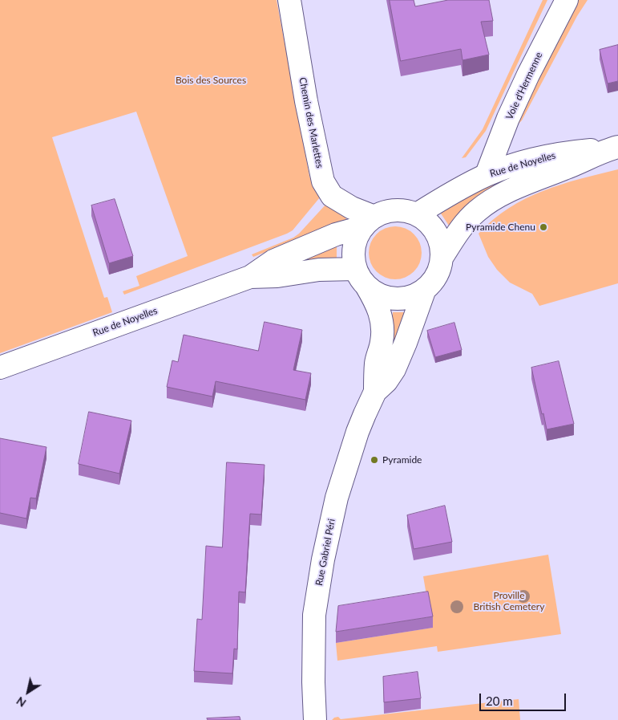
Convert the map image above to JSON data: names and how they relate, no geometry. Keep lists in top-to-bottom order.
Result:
{
  "streets": {
    "street": [
      "Voie d'Hermenne",
      "Chemin des Marlettes",
      "Rue de Noyelles",
      "Rue Gabriel Péri"
    ]
  },
  "crossings": [
    ["Voie d'Hermenne", "Rue de Noyelles"],
    ["Chemin des Marlettes", "Rue de Noyelles"],
    ["Chemin des Marlettes", "Rue Gabriel Péri"],
    ["Rue de Noyelles", "Rue Gabriel Péri"]
  ],
  "parks": ["Bois des Sources", "Proville British Cemetery"],
  "places": ["Pyramide Chenu", "Pyramide"],
  "scale_bar": "20 m",
  "north": "bottom left"
}
